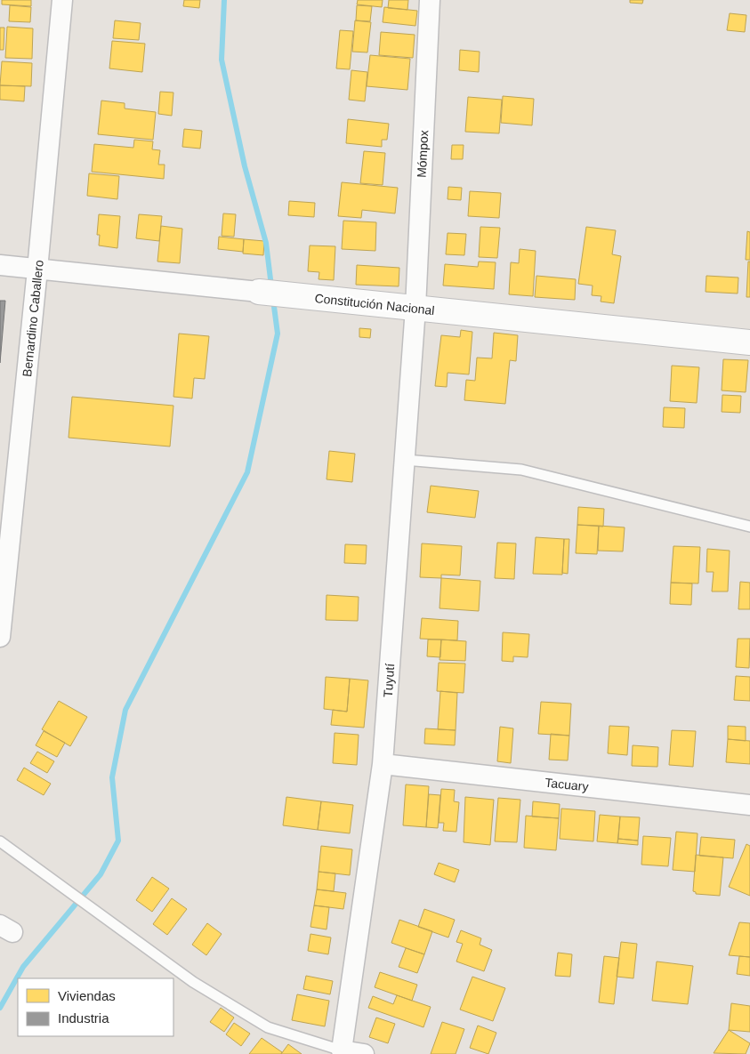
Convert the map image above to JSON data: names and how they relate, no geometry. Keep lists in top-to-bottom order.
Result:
{
  "streets": {
    "street": [
      "Mómpox",
      "Constitución Nacional",
      "Bernardino Caballero",
      "Tuyutí",
      "Tacuary"
    ]
  },
  "crossings": [
    ["Mómpox", "Constitución Nacional"],
    ["Mómpox", "Tuyutí"],
    ["Constitución Nacional", "Bernardino Caballero"],
    ["Constitución Nacional", "Tuyutí"],
    ["Tuyutí", "Tacuary"]
  ],
  "legend": ["Viviendas", "Industria"]
}
